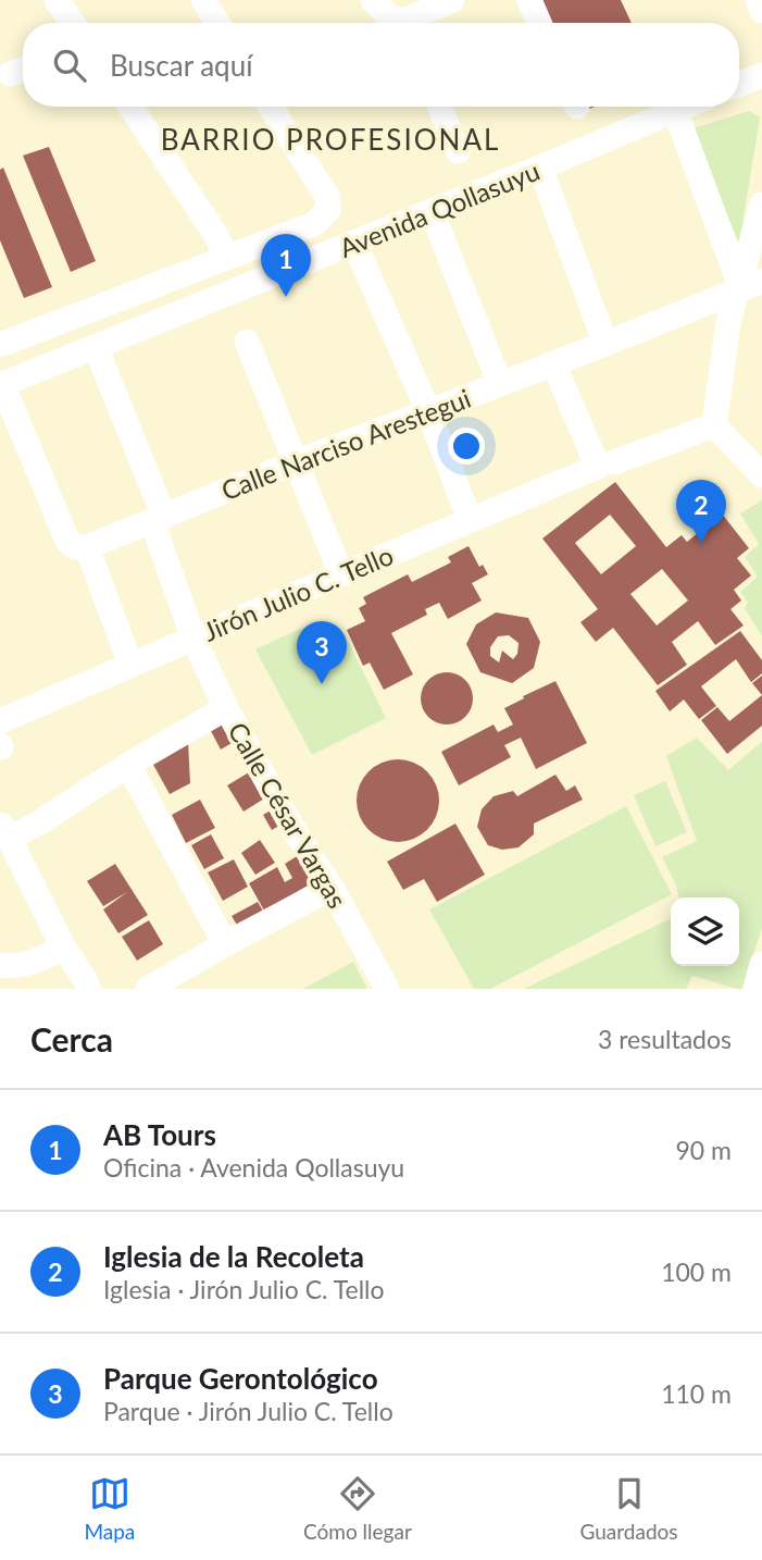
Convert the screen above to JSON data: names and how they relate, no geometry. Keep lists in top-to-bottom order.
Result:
{
  "streets": {
    "street": [
      "Avenida Qollasuyu",
      "Calle Narciso Arestegui",
      "Jirón Julio C. Tello",
      "Calle César Vargas"
    ]
  },
  "crossings": [
    ["Avenida Qollasuyu", "Calle César Vargas"],
    ["Calle Narciso Arestegui", "Calle César Vargas"],
    ["Jirón Julio C. Tello", "Calle César Vargas"]
  ],
  "districts": ["BARRIO PROFESIONAL"],
  "page": {
    "search": "Buscar aquí",
    "pins": ["1", "2", "3"],
    "heading": ["Cerca", "3 resultados"],
    "list": [
      {
        "mark": "1",
        "name": "AB Tours",
        "note": "Oficina · Avenida Qollasuyu",
        "value": "90 m"
      },
      {
        "mark": "2",
        "name": "Iglesia de la Recoleta",
        "note": "Iglesia · Jirón Julio C. Tello",
        "value": "100 m"
      },
      {
        "mark": "3",
        "name": "Parque Gerontológico",
        "note": "Parque · Jirón Julio C. Tello",
        "value": "110 m"
      }
    ],
    "nav": ["Mapa", "Cómo llegar", "Guardados"]
  }
}
